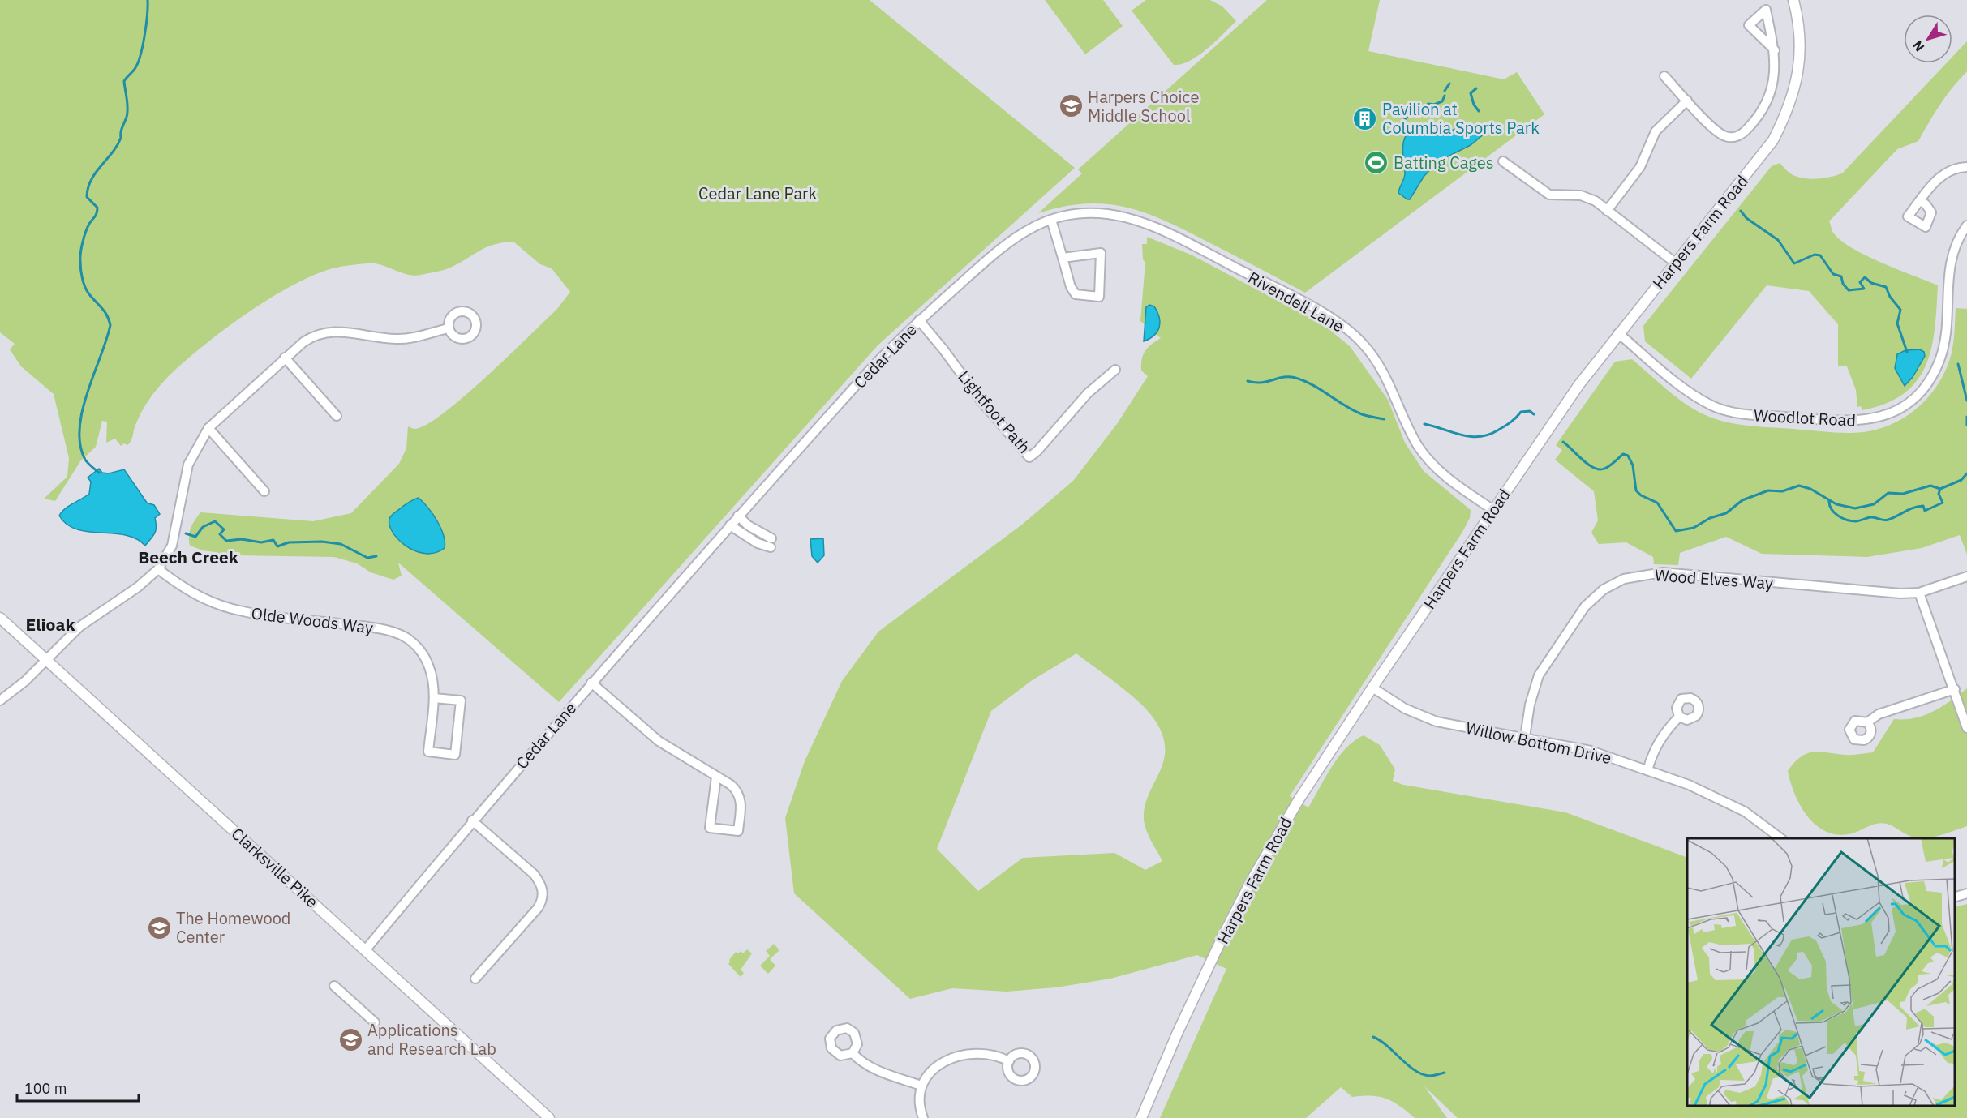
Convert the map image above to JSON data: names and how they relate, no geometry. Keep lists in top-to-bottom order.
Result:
{
  "streets": {
    "main road": ["Harpers Farm Road", "Clarksville Pike"],
    "street": [
      "Rivendell Lane",
      "Cedar Lane",
      "Lightfoot Path",
      "Woodlot Road",
      "Wood Elves Way",
      "Olde Woods Way",
      "Willow Bottom Drive"
    ]
  },
  "crossings": [
    ["Harpers Farm Road", "Rivendell Lane"],
    ["Harpers Farm Road", "Woodlot Road"],
    ["Harpers Farm Road", "Willow Bottom Drive"],
    ["Rivendell Lane", "Cedar Lane"],
    ["Cedar Lane", "Lightfoot Path"],
    ["Cedar Lane", "Clarksville Pike"],
    ["Wood Elves Way", "Willow Bottom Drive"]
  ],
  "districts": ["Beech Creek", "Elioak"],
  "parks": ["Cedar Lane Park"],
  "places": {
    "school or university": ["Harpers Choice Middle School", "The Homewood Center", "Applications and Research Lab"],
    "building": ["Pavilion at Columbia Sports Park"],
    "sports": ["Batting Cages"]
  },
  "scale_bar": "100 m",
  "north": "bottom left"
}
